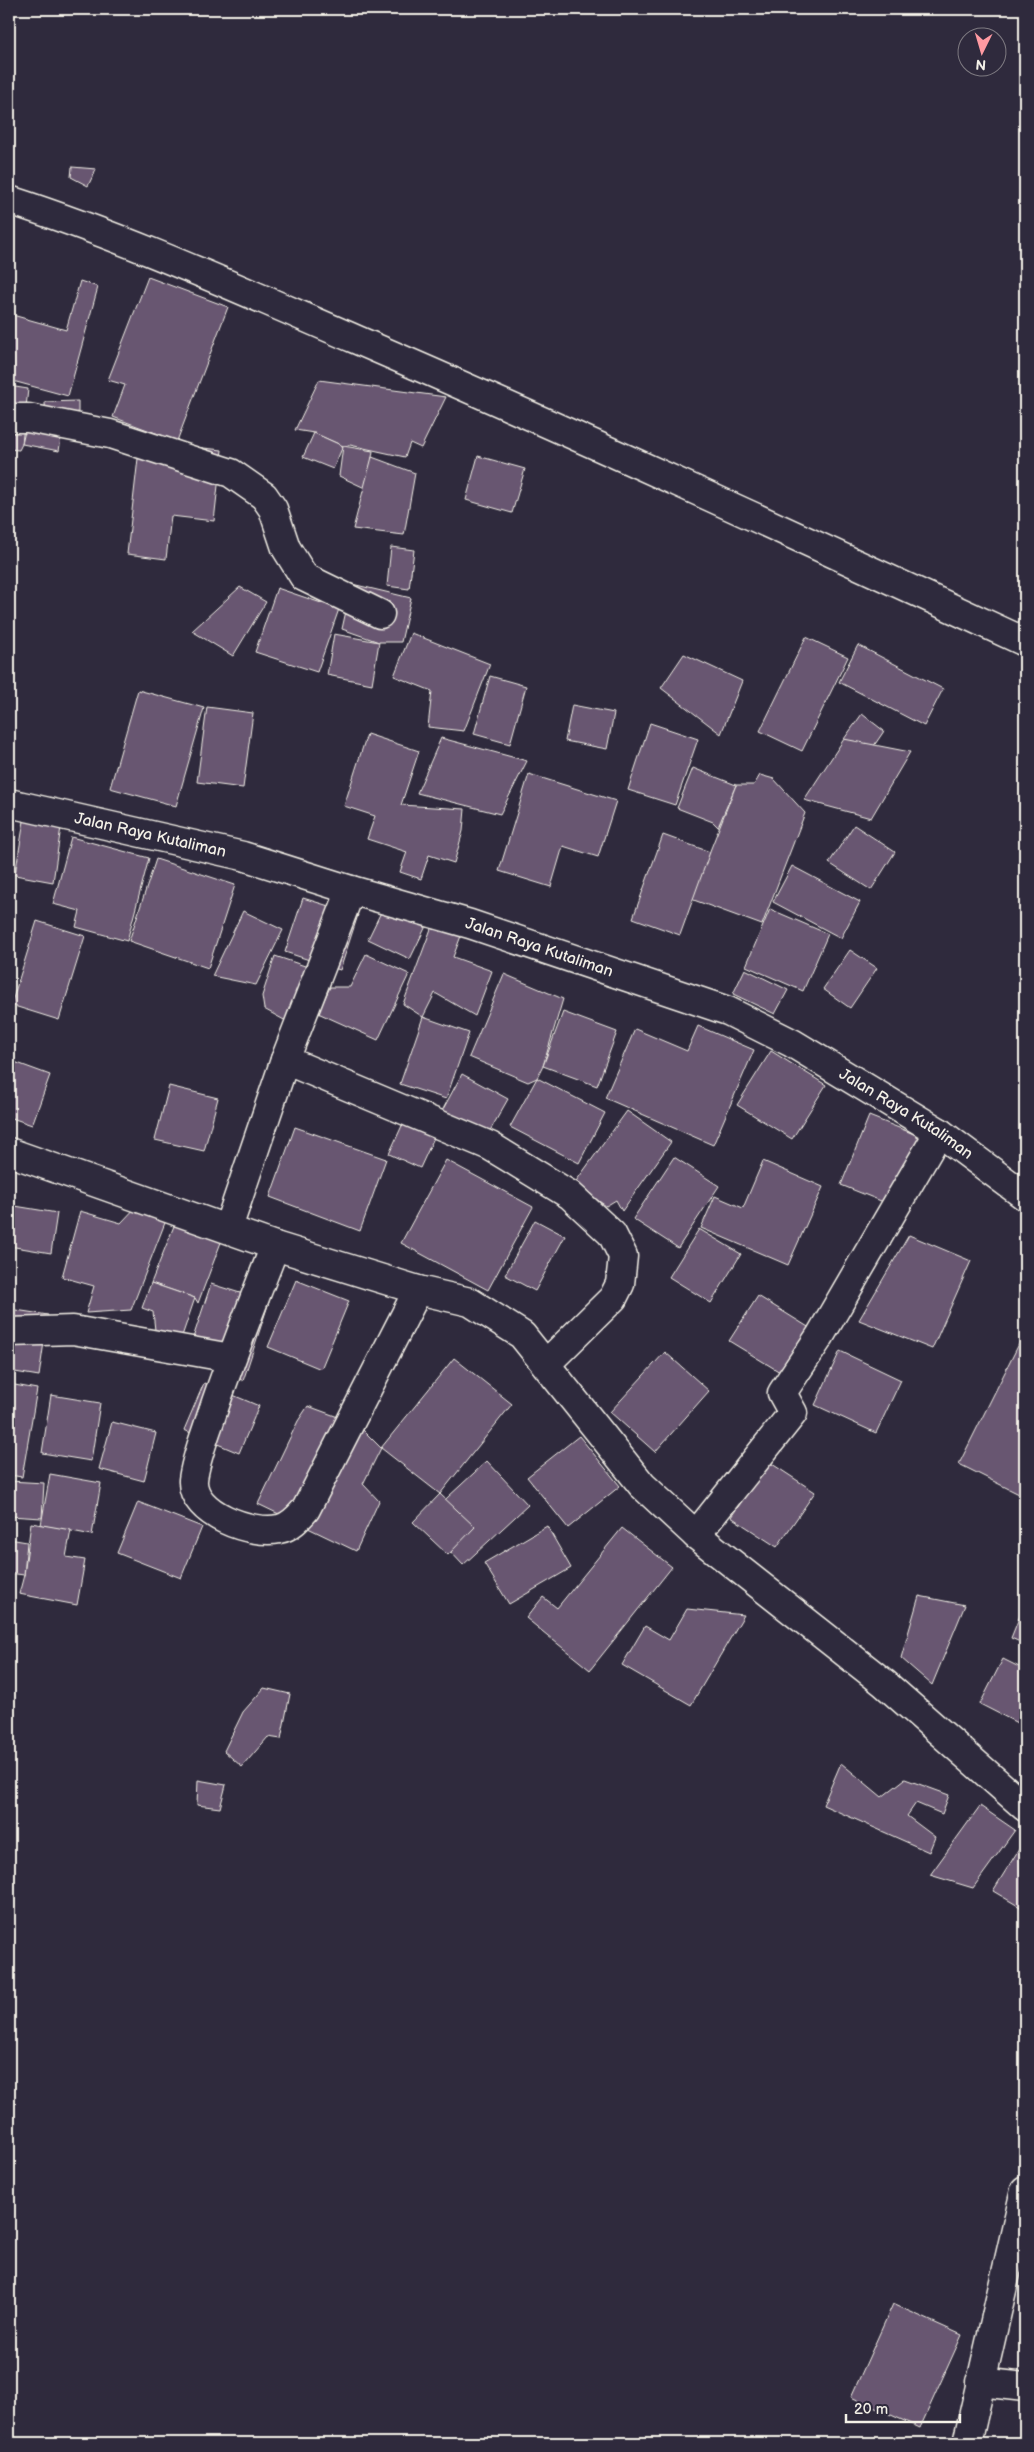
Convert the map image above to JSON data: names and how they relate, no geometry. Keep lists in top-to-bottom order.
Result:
{
  "streets": {
    "street": ["Jalan Raya Kutaliman"]
  },
  "scale_bar": "20 m",
  "north": "bottom"
}
